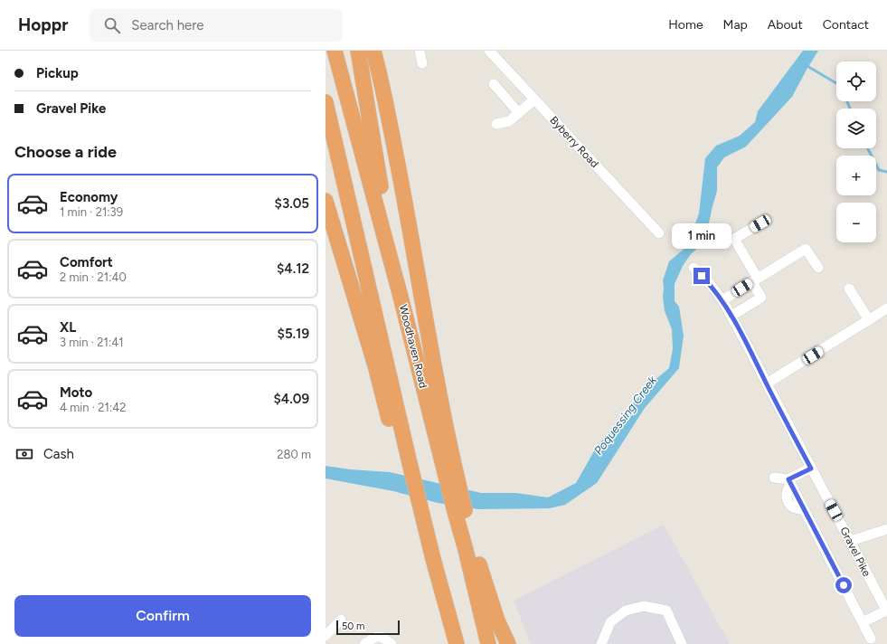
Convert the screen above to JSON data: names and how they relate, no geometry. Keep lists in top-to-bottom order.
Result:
{
  "streets": {
    "highway": ["Woodhaven Road"],
    "street": ["Byberry Road", "Gravel Pike"]
  },
  "water": ["Poquessing Creek"],
  "scale_bar": "50 m",
  "page": {
    "header": "Hoppr",
    "search": "Search here",
    "nav": [
      "Home",
      "Map",
      "About",
      "Contact"
    ],
    "banner": ["Pickup", "Gravel Pike"],
    "map_buttons": ["+", "−"],
    "heading": "Choose a ride",
    "list": [
      {
        "name": "Economy",
        "note": "1 min · 21:39",
        "value": "$3.05"
      },
      {
        "name": "Comfort",
        "note": "2 min · 21:40",
        "value": "$4.12"
      },
      {
        "name": "XL",
        "note": "3 min · 21:41",
        "value": "$5.19"
      },
      {
        "name": "Moto",
        "note": "4 min · 21:42",
        "value": "$4.09"
      }
    ],
    "bubble": "1 min",
    "pay": ["Cash", "280 m"],
    "buttons": "Confirm",
    "scale": "50 m"
  }
}
